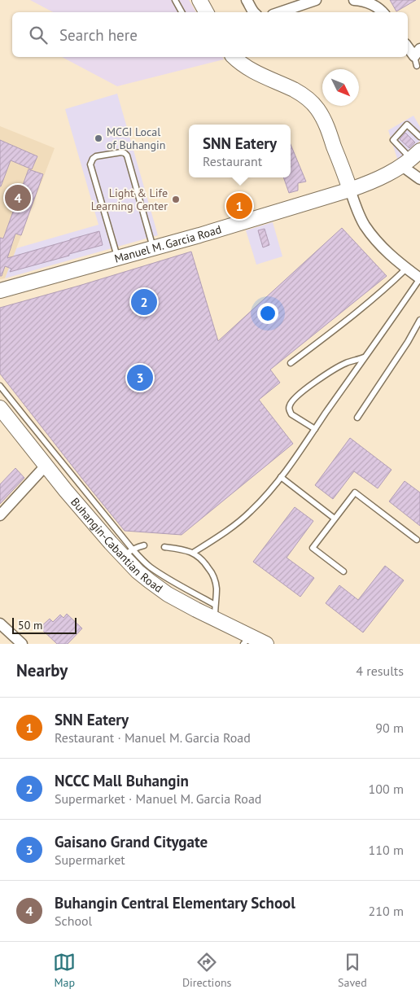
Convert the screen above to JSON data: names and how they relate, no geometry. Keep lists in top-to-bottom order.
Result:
{
  "streets": {
    "main road": ["Manuel M. Garcia Road", "Buhangin-Cabantian Road"]
  },
  "places": ["MCGI Local of Buhangin", "Light & Life Learning Center"],
  "scale_bar": "50 m",
  "north": "bottom right",
  "page": {
    "search": "Search here",
    "popup": ["SNN Eatery", "Restaurant"],
    "pins": [
      "4",
      "1",
      "2",
      "3"
    ],
    "scale": "50 m",
    "heading": ["Nearby", "4 results"],
    "list": [
      {
        "mark": "1",
        "name": "SNN Eatery",
        "note": "Restaurant · Manuel M. Garcia Road",
        "value": "90 m"
      },
      {
        "mark": "2",
        "name": "NCCC Mall Buhangin",
        "note": "Supermarket · Manuel M. Garcia Road",
        "value": "100 m"
      },
      {
        "mark": "3",
        "name": "Gaisano Grand Citygate",
        "note": "Supermarket",
        "value": "110 m"
      },
      {
        "mark": "4",
        "name": "Buhangin Central Elementary School",
        "note": "School",
        "value": "210 m"
      }
    ],
    "nav": ["Map", "Directions", "Saved"]
  }
}
